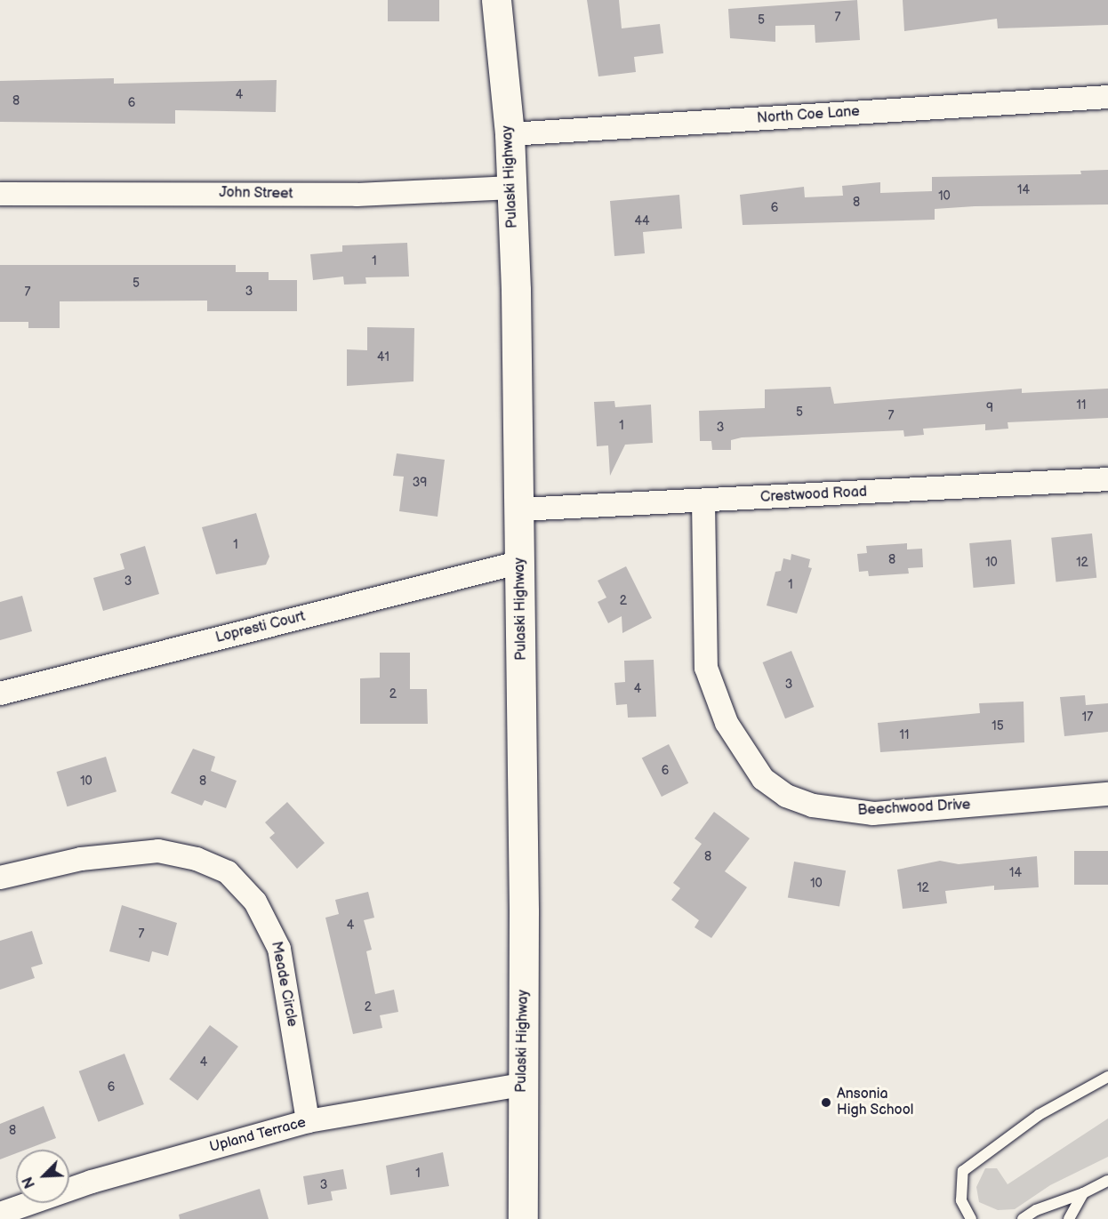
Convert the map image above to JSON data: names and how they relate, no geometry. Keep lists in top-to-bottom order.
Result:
{
  "streets": {
    "main road": ["Pulaski Highway"],
    "street": [
      "North Coe Lane",
      "John Street",
      "Crestwood Road",
      "Lopresti Court",
      "Beechwood Drive",
      "Meade Circle",
      "Upland Terrace"
    ]
  },
  "crossings": [
    ["North Coe Lane", "Pulaski Highway"],
    ["Pulaski Highway", "John Street"],
    ["Pulaski Highway", "Crestwood Road"],
    ["Pulaski Highway", "Lopresti Court"],
    ["Pulaski Highway", "Upland Terrace"],
    ["Crestwood Road", "Beechwood Drive"],
    ["Meade Circle", "Upland Terrace"]
  ],
  "places": ["Ansonia High School"],
  "house_numbers": [
    "7",
    "5",
    "4",
    "8",
    "6",
    "14",
    "10",
    "8",
    "6",
    "44",
    "1",
    "5",
    "3",
    "7",
    "41",
    "11",
    "9",
    "5",
    "7",
    "1",
    "3",
    "39",
    "1",
    "8",
    "10",
    "12",
    "3",
    "1",
    "2",
    "3",
    "4",
    "2",
    "17",
    "15",
    "11",
    "6",
    "10",
    "8",
    "8",
    "14",
    "10",
    "12",
    "4",
    "7",
    "2",
    "4",
    "6",
    "8",
    "1",
    "3"
  ],
  "north": "bottom left"
}
